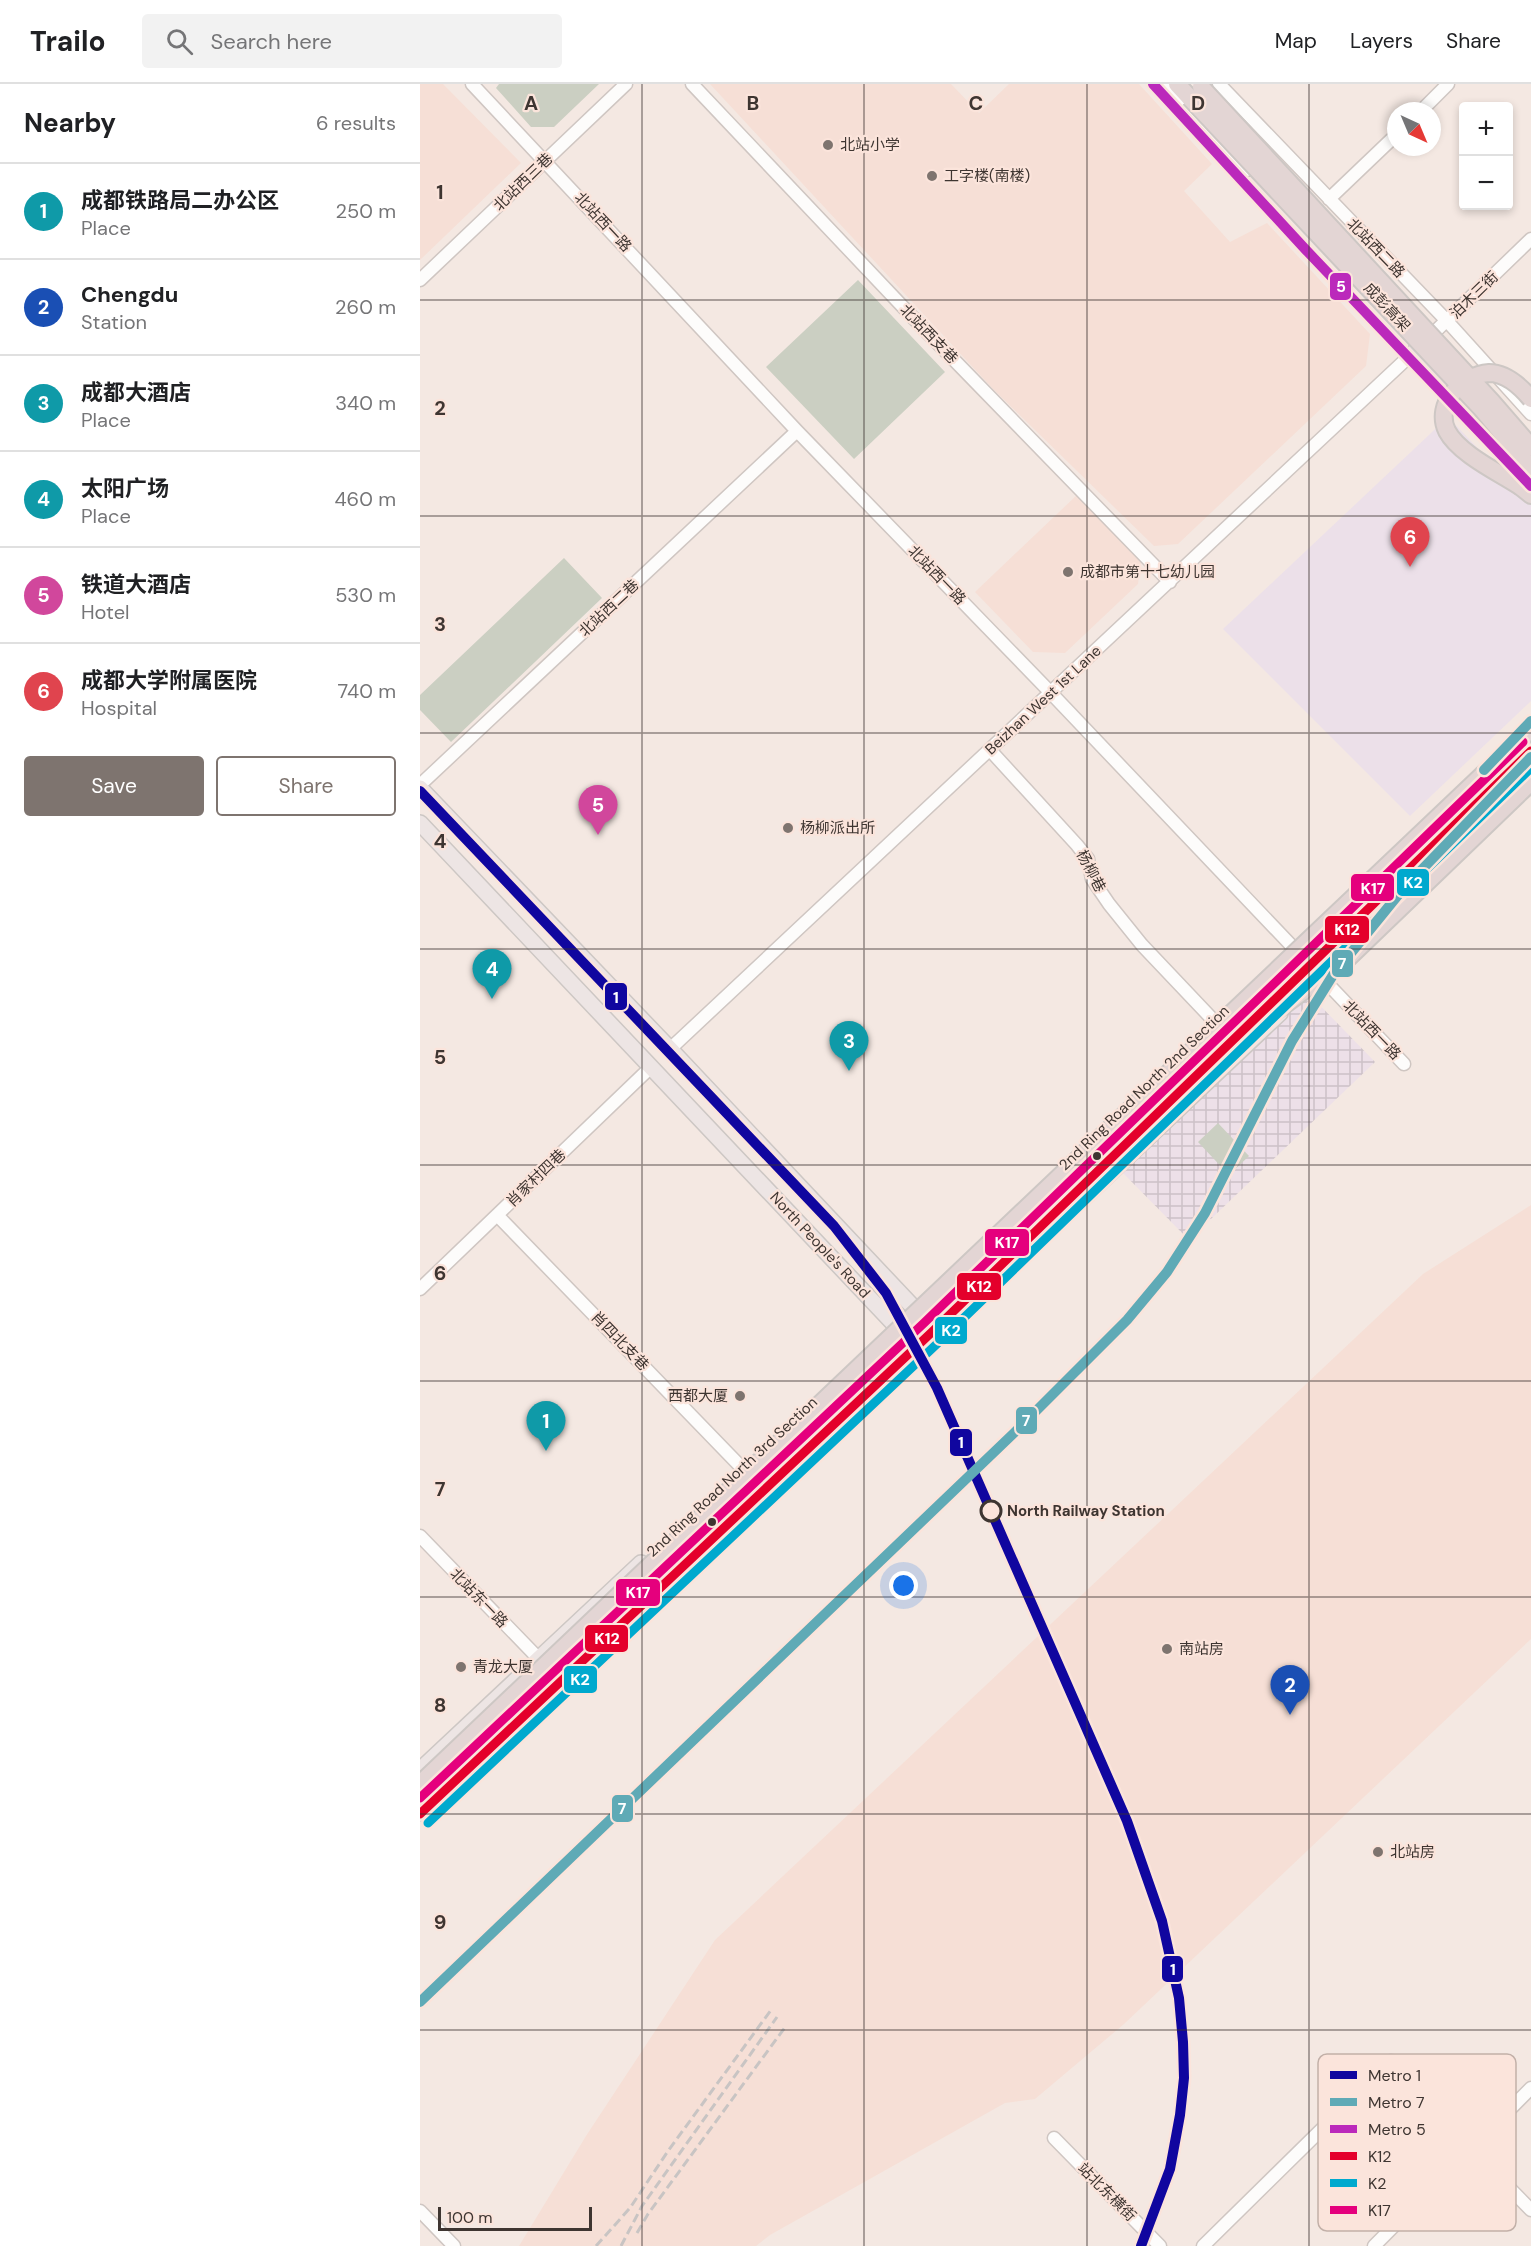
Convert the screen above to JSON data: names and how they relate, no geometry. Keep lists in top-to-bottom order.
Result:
{
  "streets": {
    "highway": ["成彭高架"],
    "main road": ["2nd Ring Road North 2nd Section", "North People's Road", "2nd Ring Road North 3rd Section"],
    "street": [
      "北站西三巷",
      "北站西一路",
      "北站西二路",
      "泊木三街",
      "北站西支巷",
      "北站西二巷",
      "Beizhan West 1st Lane",
      "杨柳巷",
      "肖家村四巷",
      "肖四北支巷",
      "北站东一路",
      "站北东横街"
    ]
  },
  "crossings": [
    ["北站西三巷", "北站西一路"],
    ["北站西一路", "北站西二巷"],
    ["北站西一路", "Beizhan West 1st Lane"],
    ["北站西一路", "2nd Ring Road North 2nd Section"],
    ["北站西二路", "泊木三街"],
    ["泊木三街", "Beizhan West 1st Lane"],
    ["北站西支巷", "Beizhan West 1st Lane"],
    ["北站西二巷", "North People's Road"],
    ["Beizhan West 1st Lane", "杨柳巷"],
    ["Beizhan West 1st Lane", "North People's Road"],
    ["杨柳巷", "2nd Ring Road North 2nd Section"],
    ["2nd Ring Road North 2nd Section", "North People's Road"],
    ["2nd Ring Road North 2nd Section", "2nd Ring Road North 3rd Section"],
    ["肖家村四巷", "North People's Road"],
    ["肖家村四巷", "肖四北支巷"],
    ["North People's Road", "2nd Ring Road North 3rd Section"],
    ["肖四北支巷", "2nd Ring Road North 3rd Section"],
    ["2nd Ring Road North 3rd Section", "北站东一路"]
  ],
  "places": [
    "北站小学",
    "工字楼(南楼)",
    "成都市第十七幼儿园",
    "杨柳派出所",
    "西都大厦",
    "North Railway Station",
    "南站房",
    "青龙大厦",
    "北站房"
  ],
  "lines": [
    "metro line 5",
    "metro line 7",
    "transit line K17",
    "transit line K12",
    "transit line K2",
    "metro line 1"
  ],
  "legend": [
    "Metro 1",
    "Metro 7",
    "Metro 5",
    "K12",
    "K2",
    "K17"
  ],
  "scale_bar": "100 m",
  "north": "bottom right",
  "page": {
    "header": "Trailo",
    "search": "Search here",
    "nav": ["Map", "Layers", "Share"],
    "heading": ["Nearby", "6 results"],
    "map_buttons": ["+", "−"],
    "list": [
      {
        "mark": "1",
        "name": "成都铁路局二办公区",
        "note": "Place",
        "value": "250 m"
      },
      {
        "mark": "2",
        "name": "Chengdu",
        "note": "Station",
        "value": "260 m"
      },
      {
        "mark": "3",
        "name": "成都大酒店",
        "note": "Place",
        "value": "340 m"
      },
      {
        "mark": "4",
        "name": "太阳广场",
        "note": "Place",
        "value": "460 m"
      },
      {
        "mark": "5",
        "name": "铁道大酒店",
        "note": "Hotel",
        "value": "530 m"
      },
      {
        "mark": "6",
        "name": "成都大学附属医院",
        "note": "Hospital",
        "value": "740 m"
      }
    ],
    "pins": [
      "6",
      "5",
      "4",
      "3",
      "1",
      "2"
    ],
    "buttons": ["Save", "Share"],
    "scale": "100 m"
  },
  "grid": {
    "columns": [
      "A",
      "B",
      "C",
      "D"
    ],
    "rows": [
      "1",
      "2",
      "3",
      "4",
      "5",
      "6",
      "7",
      "8",
      "9"
    ]
  }
}
